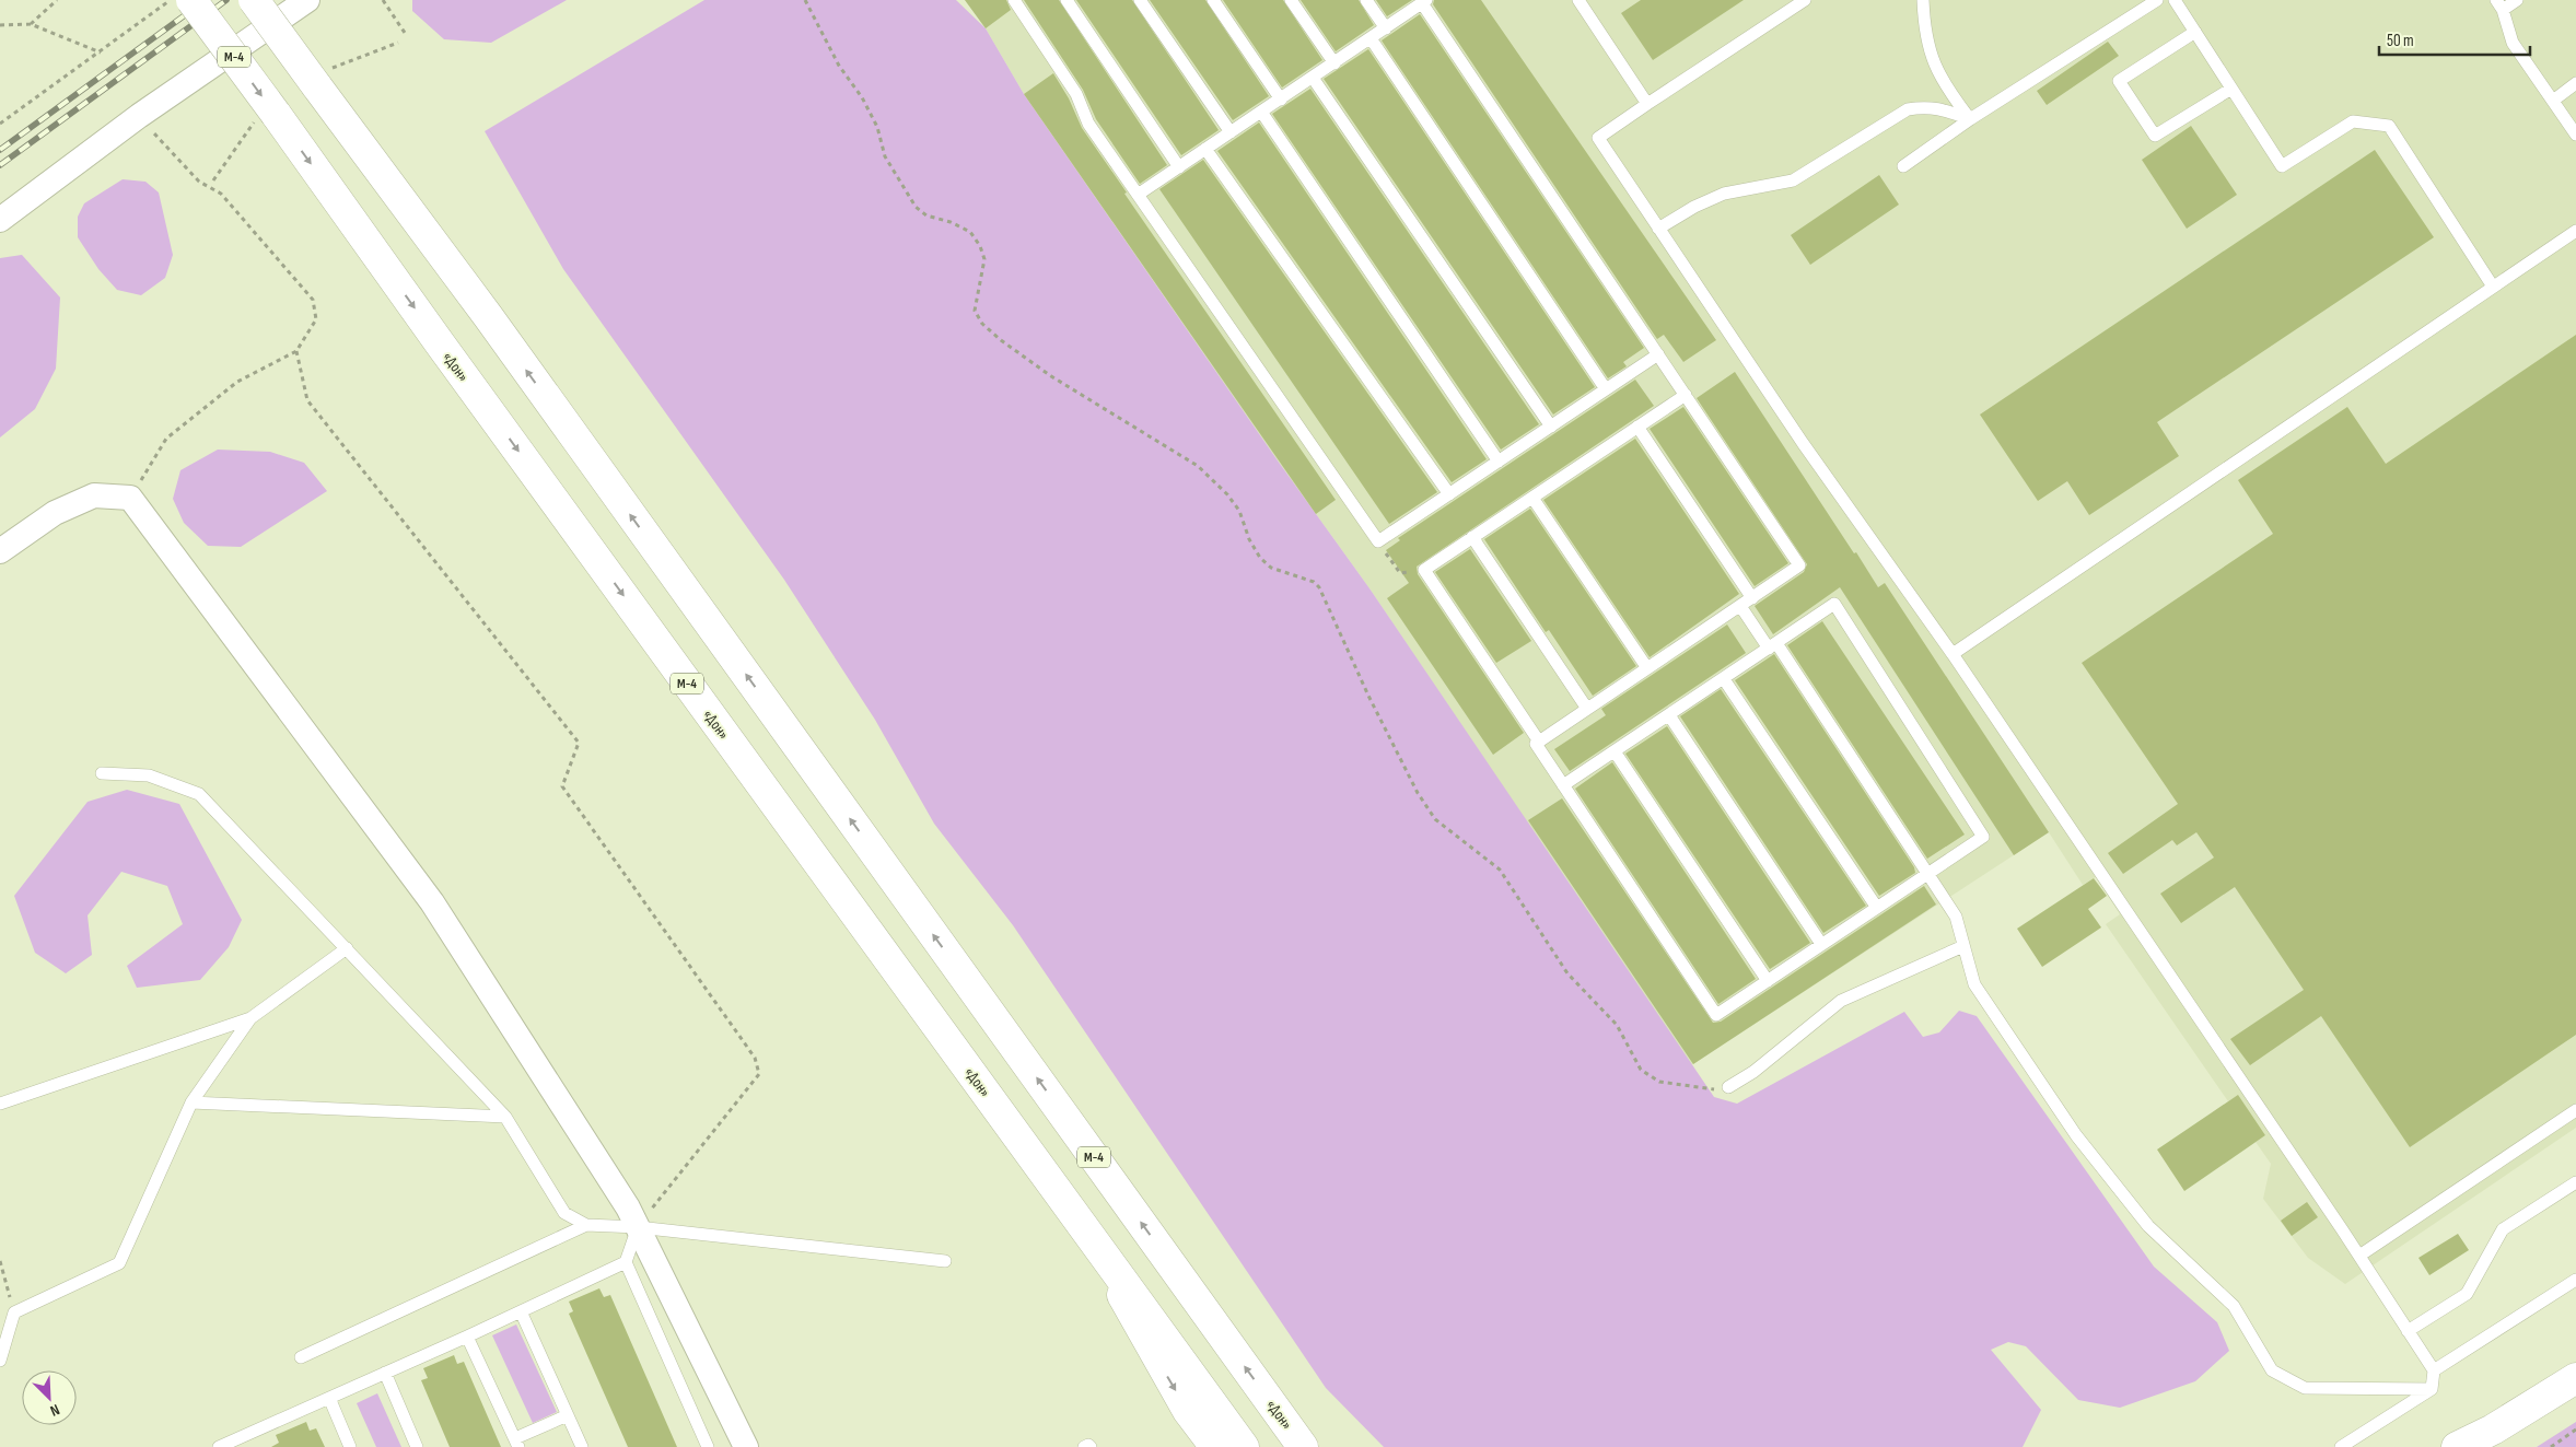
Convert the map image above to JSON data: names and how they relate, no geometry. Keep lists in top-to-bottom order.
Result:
{
  "streets": {
    "main road": ["М-4", "«Дон»"]
  },
  "scale_bar": "50 m",
  "north": "bottom right"
}
